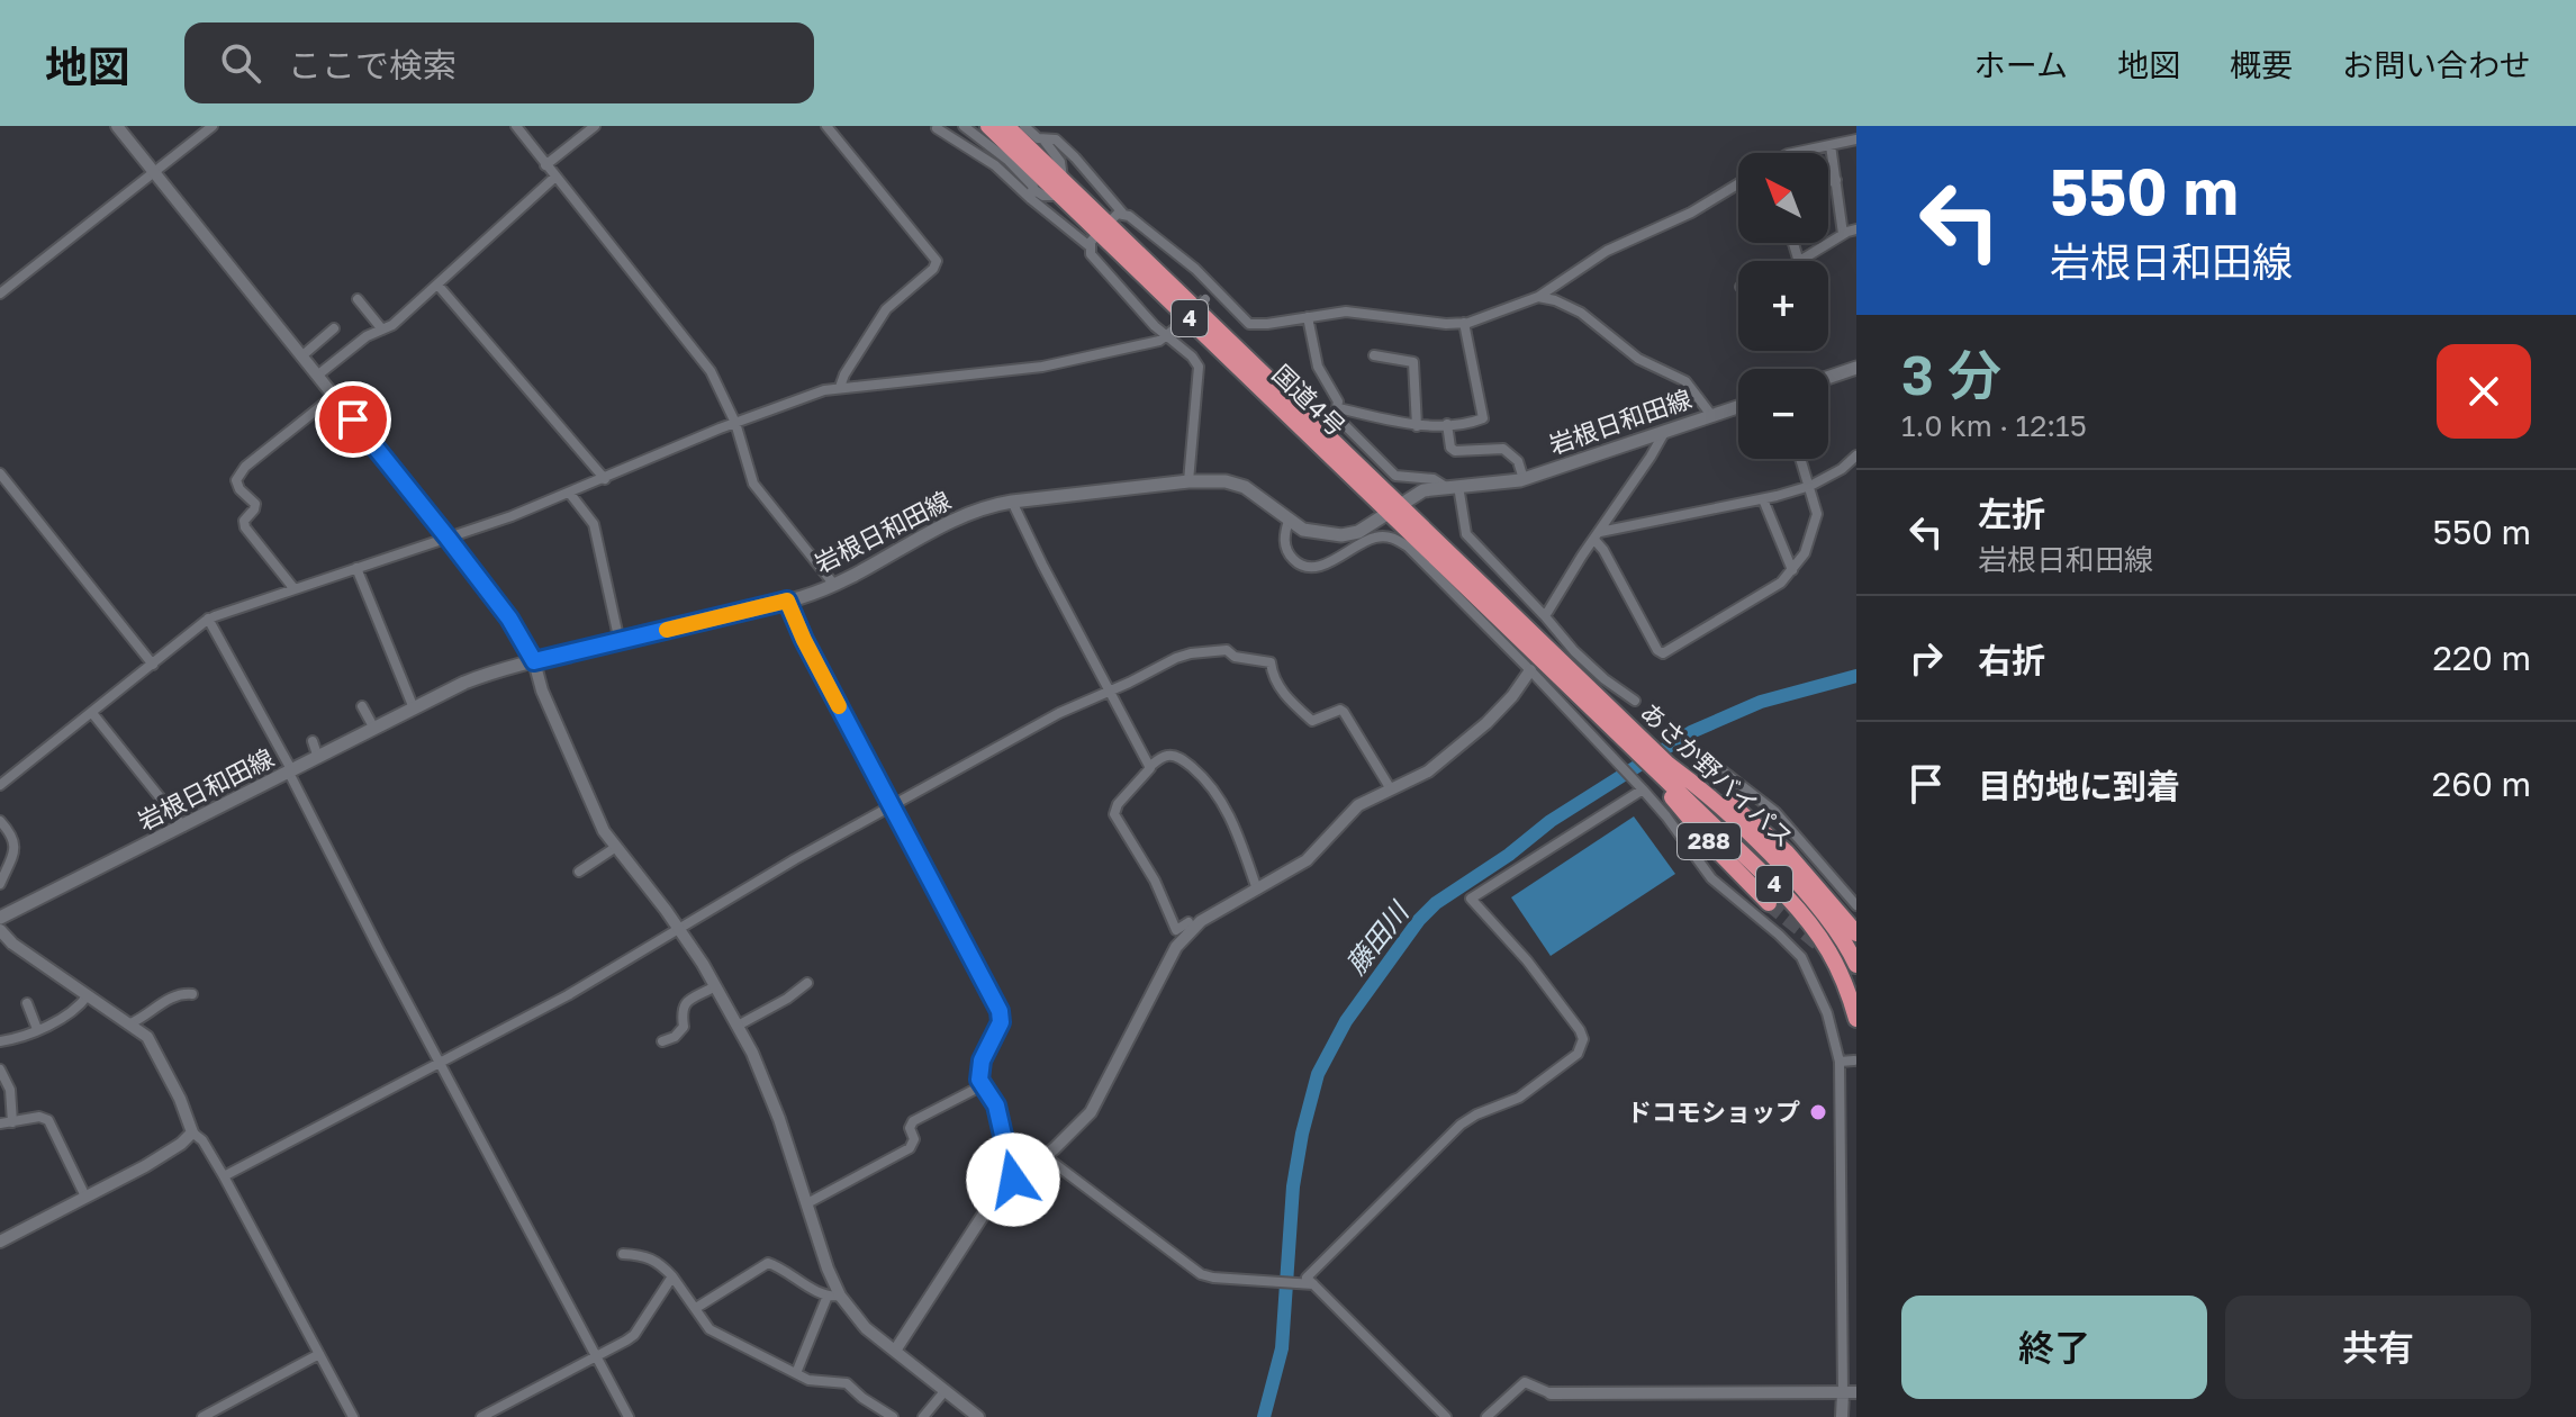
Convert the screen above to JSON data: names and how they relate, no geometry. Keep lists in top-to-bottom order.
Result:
{
  "streets": {
    "highway": [
      "4",
      "国道4号",
      "あさか野バイパス",
      "288"
    ],
    "main road": ["岩根日和田線"]
  },
  "crossings": [
    ["国道4号", "岩根日和田線"],
    ["国道4号", "288"],
    ["あさか野バイパス", "288"]
  ],
  "water": ["藤田川"],
  "places": ["ドコモショップ"],
  "north": "top left",
  "page": {
    "header": "地図",
    "search": "ここで検索",
    "nav": [
      "ホーム",
      "地図",
      "概要",
      "お問い合わせ"
    ],
    "turn": ["550 m", "岩根日和田線"],
    "map_buttons": ["+", "−"],
    "heading": ["3 分", "1.0 km · 12:15"],
    "list": [
      {
        "name": "左折",
        "note": "岩根日和田線",
        "value": "550 m"
      },
      {
        "name": "右折",
        "value": "220 m"
      },
      {
        "name": "目的地に到着",
        "value": "260 m"
      }
    ],
    "buttons": ["終了", "共有"]
  }
}
